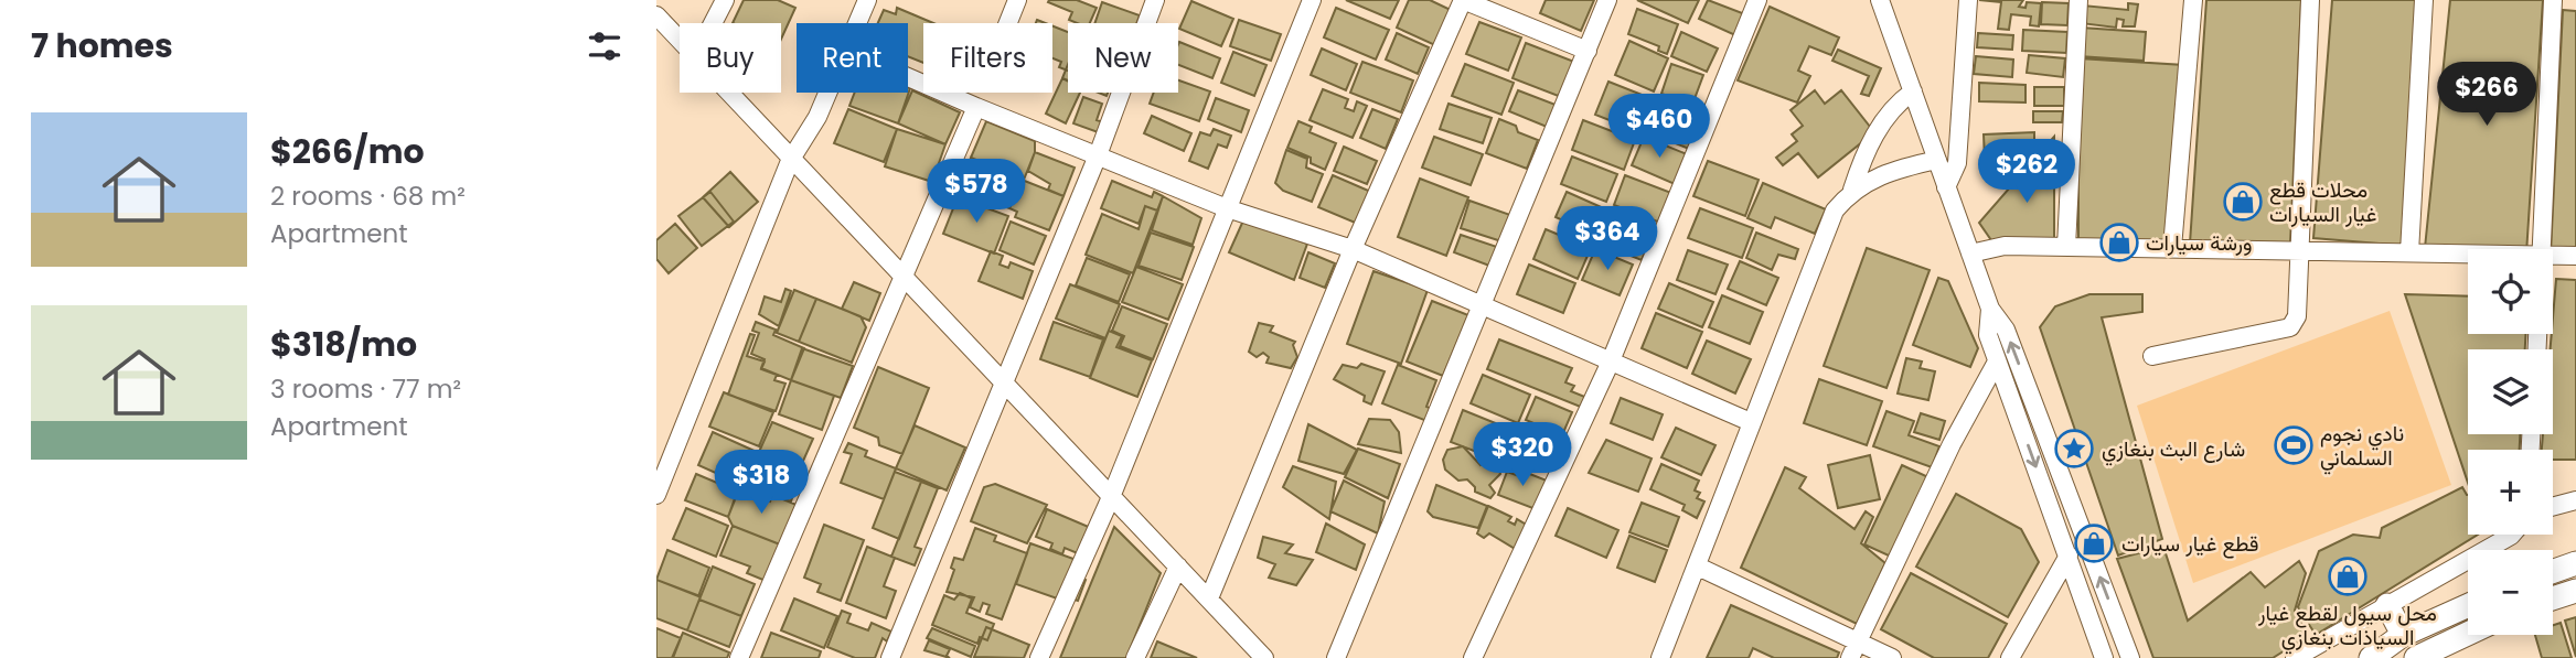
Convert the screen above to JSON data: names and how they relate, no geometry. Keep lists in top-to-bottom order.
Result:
{
  "places": {
    "shop": [
      "محلات قطع غيار السيارات",
      "ورشة سيارات",
      "قطع غيار سيارات",
      "محل سيول لقطع غيار السياذات بنغازي"
    ],
    "sports": ["نادي نجوم السلماني"],
    "place": ["شارع البث بنغازي"]
  },
  "page": {
    "heading": "7 homes",
    "chip": [
      "Buy",
      "Rent",
      "Filters",
      "New"
    ],
    "price": [
      "$266",
      "$460",
      "$262",
      "$578",
      "$364",
      "$320",
      "$318"
    ],
    "list": [
      {
        "name": "$266/mo",
        "note": "2 rooms · 68 m² · Apartment"
      },
      {
        "name": "$318/mo",
        "note": "3 rooms · 77 m² · Apartment"
      }
    ],
    "map_buttons": ["+", "−"]
  }
}
